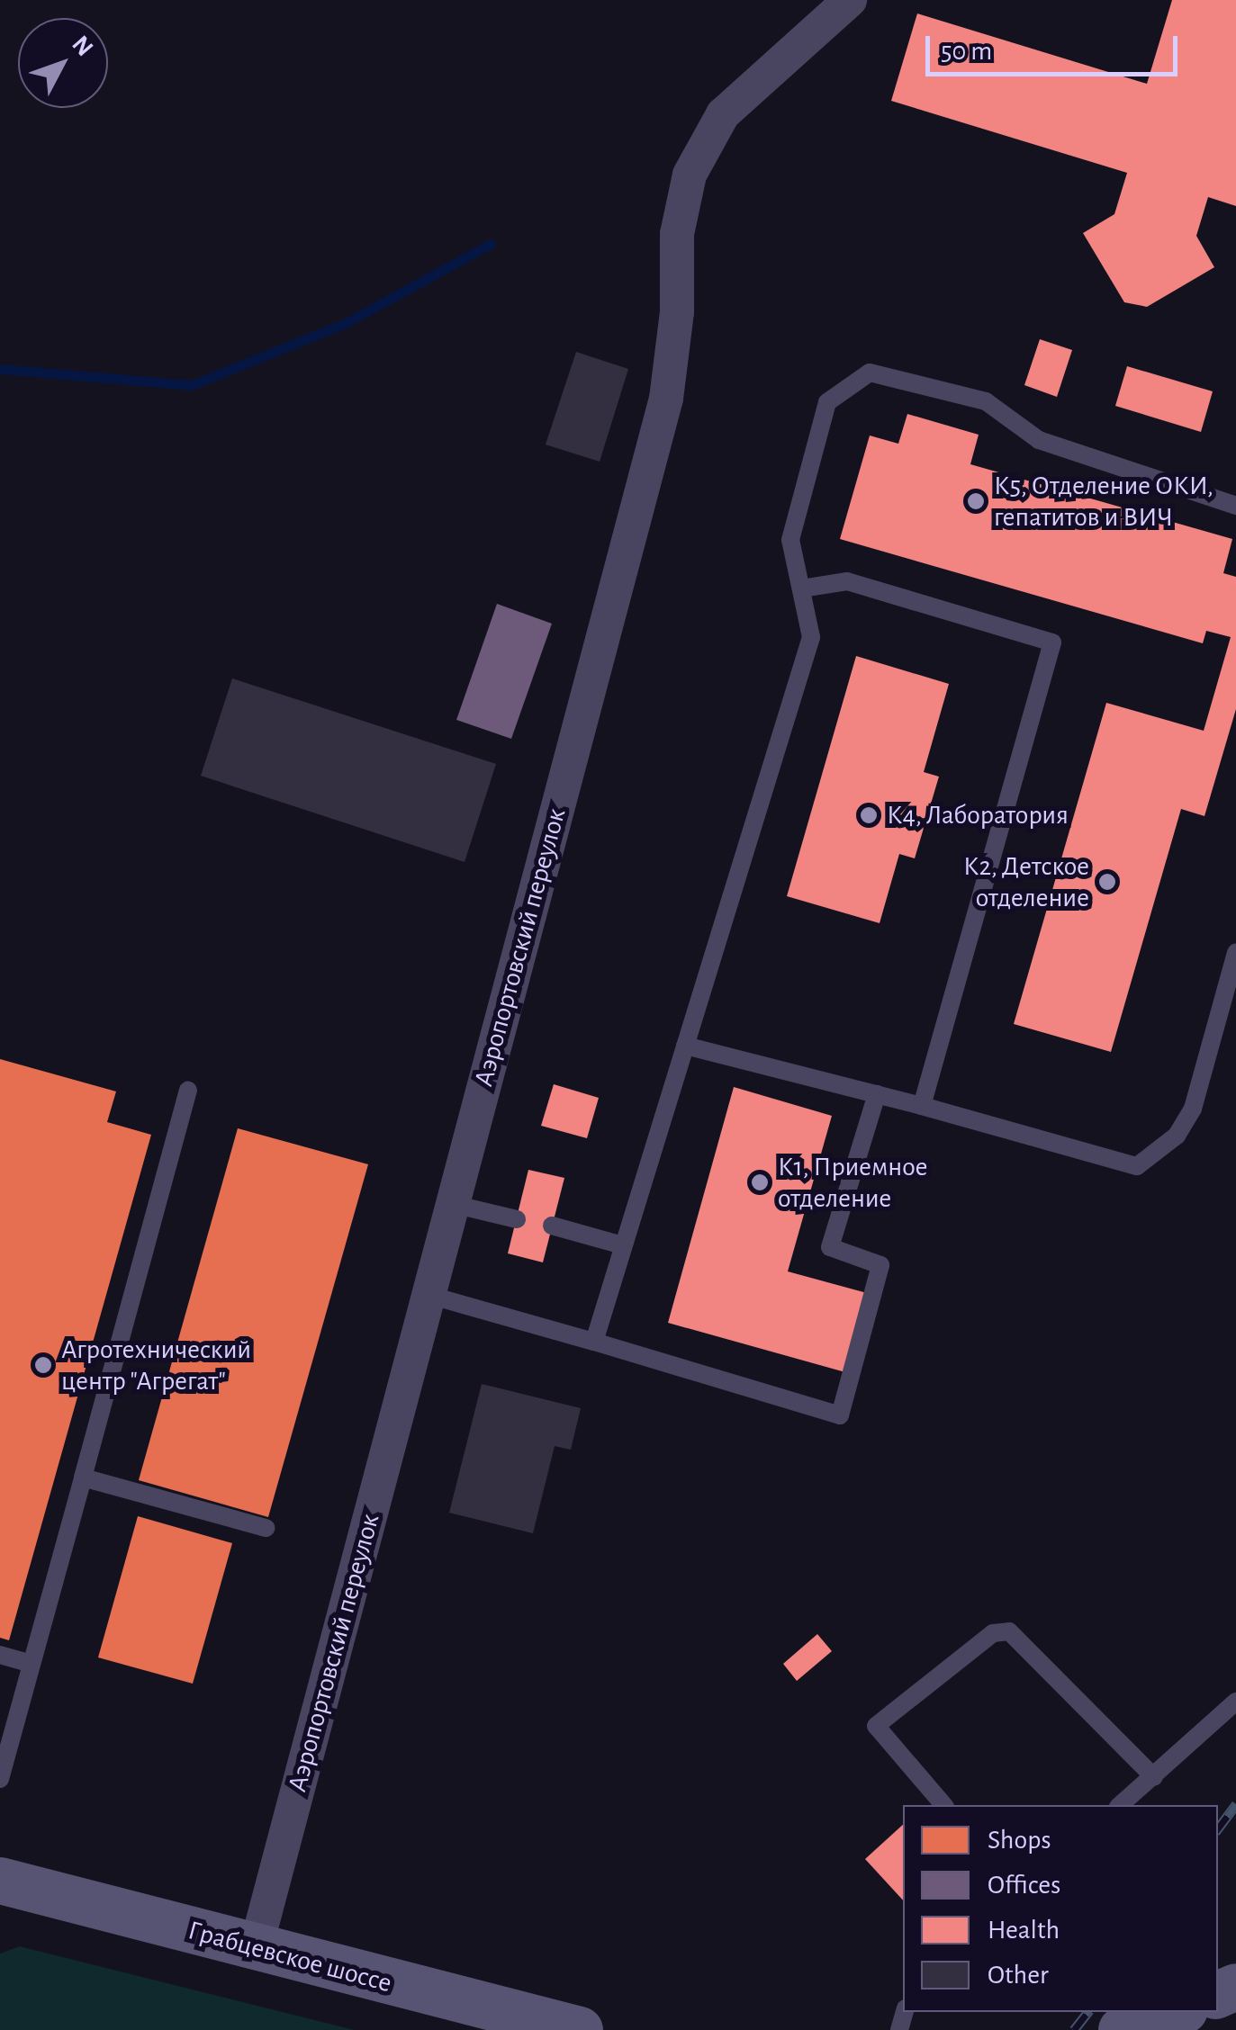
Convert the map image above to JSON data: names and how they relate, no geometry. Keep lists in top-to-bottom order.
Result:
{
  "streets": {
    "main road": ["Грабцевское шоссе"],
    "street": ["Аэропортовский переулок"]
  },
  "crossings": [
    ["Аэропортовский переулок", "Грабцевское шоссе"]
  ],
  "places": [
    "К5, Отделение ОКИ, гепатитов и ВИЧ",
    "К4, Лаборатория",
    "К2, Детское отделение",
    "К1, Приемное отделение",
    "Агротехнический центр \"Агрегат\""
  ],
  "legend": [
    "Shops",
    "Offices",
    "Health",
    "Other"
  ],
  "scale_bar": "50 m",
  "north": "top right"
}
